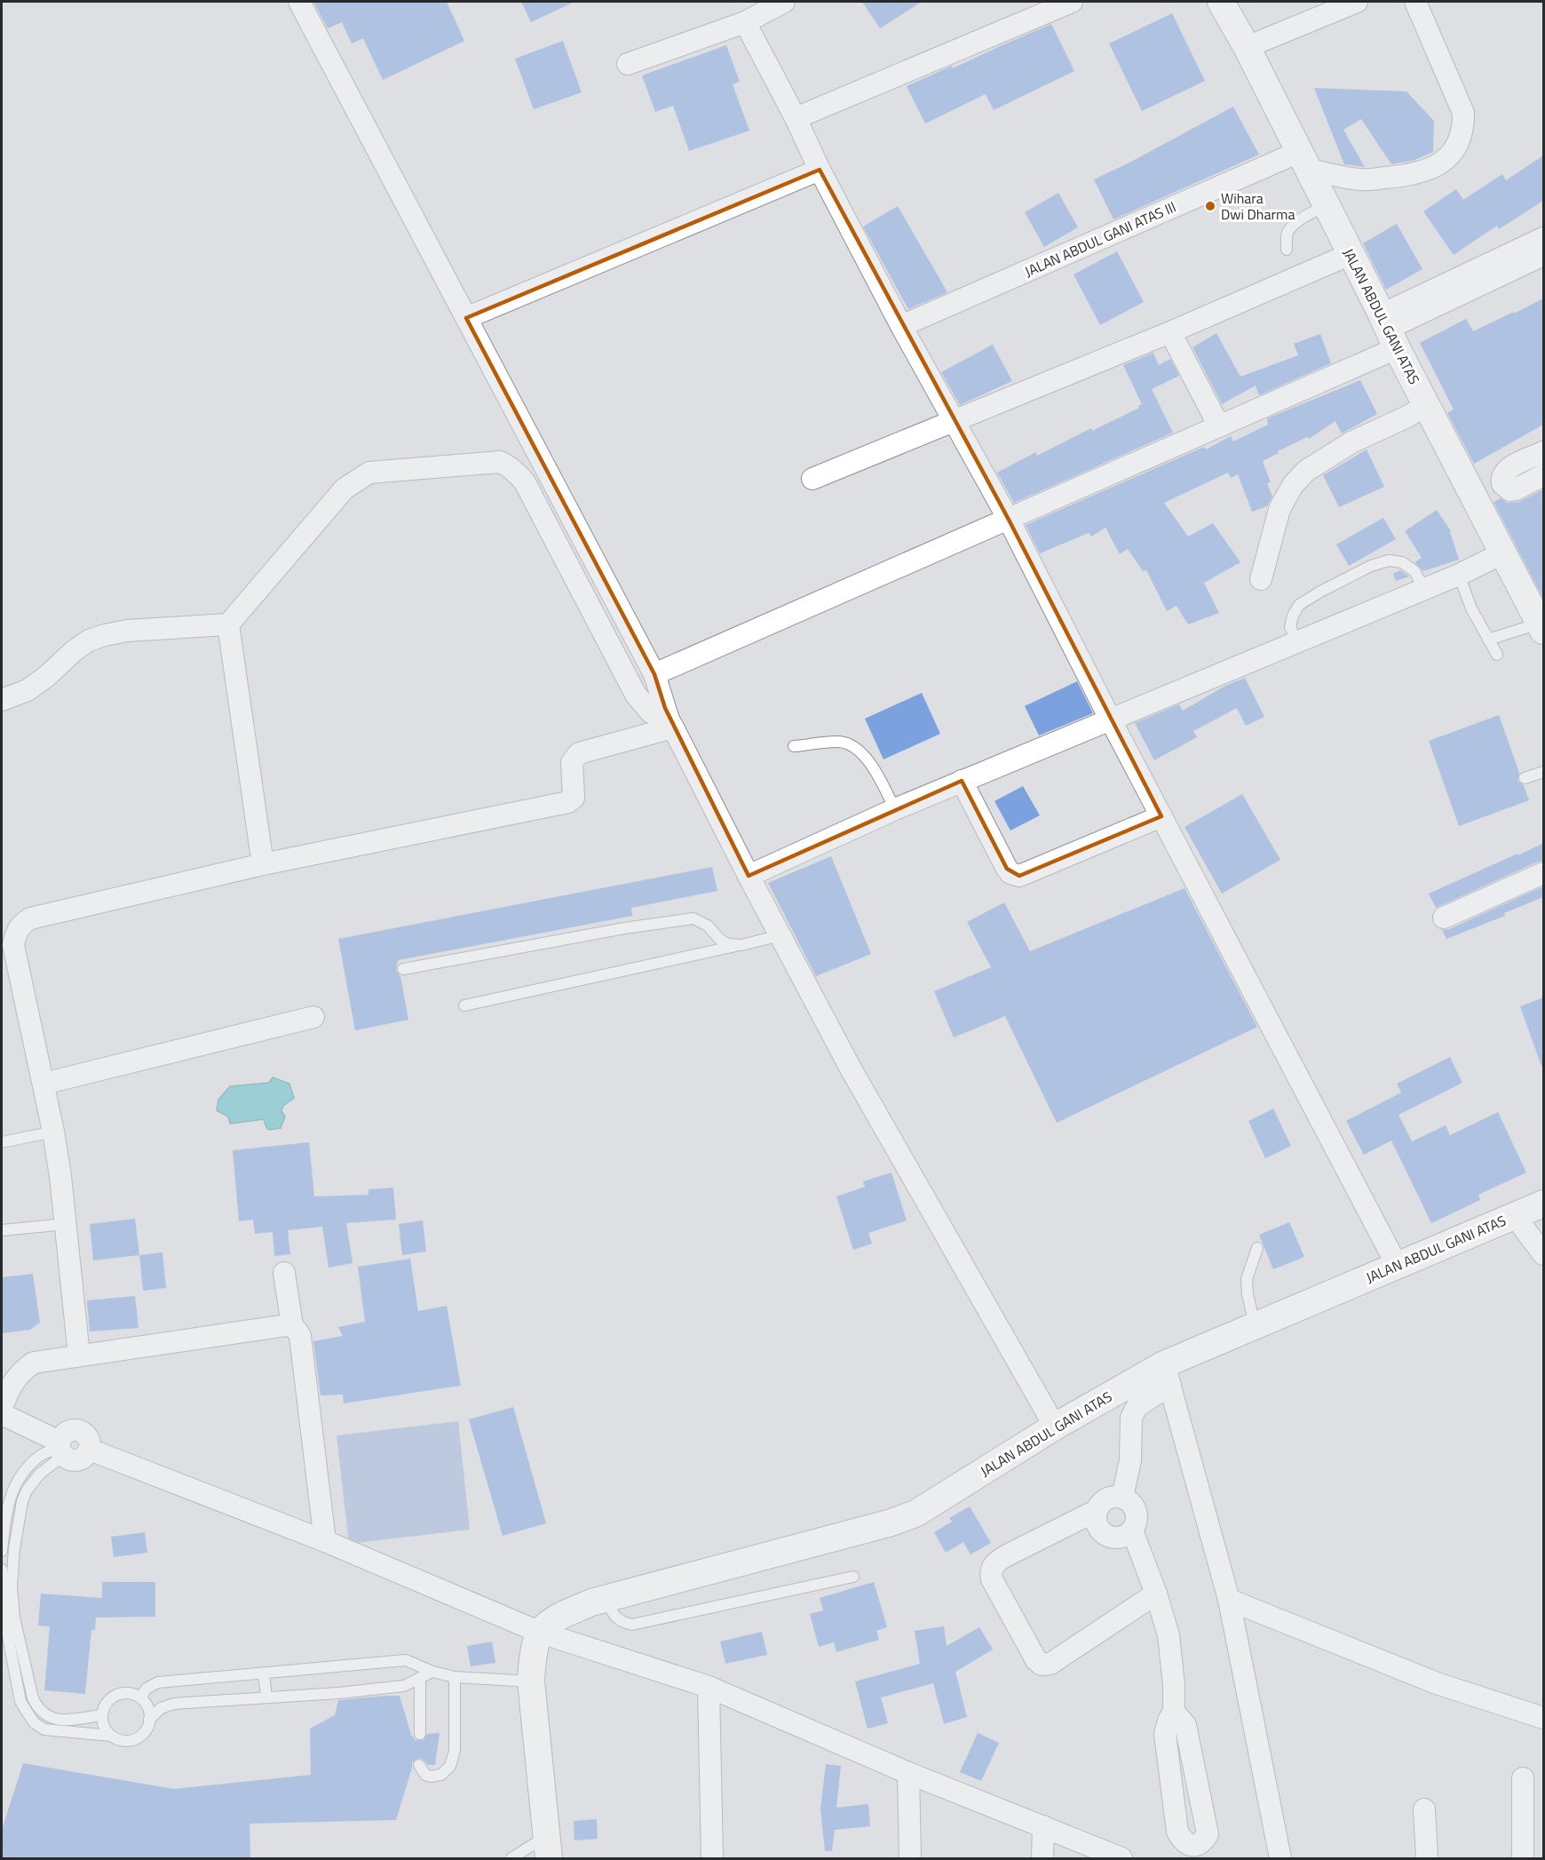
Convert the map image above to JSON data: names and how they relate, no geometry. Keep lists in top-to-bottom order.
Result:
{
  "streets": {
    "street": ["JALAN ABDUL GANI ATAS III", "JALAN ABDUL GANI ATAS"]
  },
  "crossings": [
    ["JALAN ABDUL GANI ATAS III", "JALAN ABDUL GANI ATAS"]
  ],
  "places": ["Wihara Dwi Dharma"]
}
